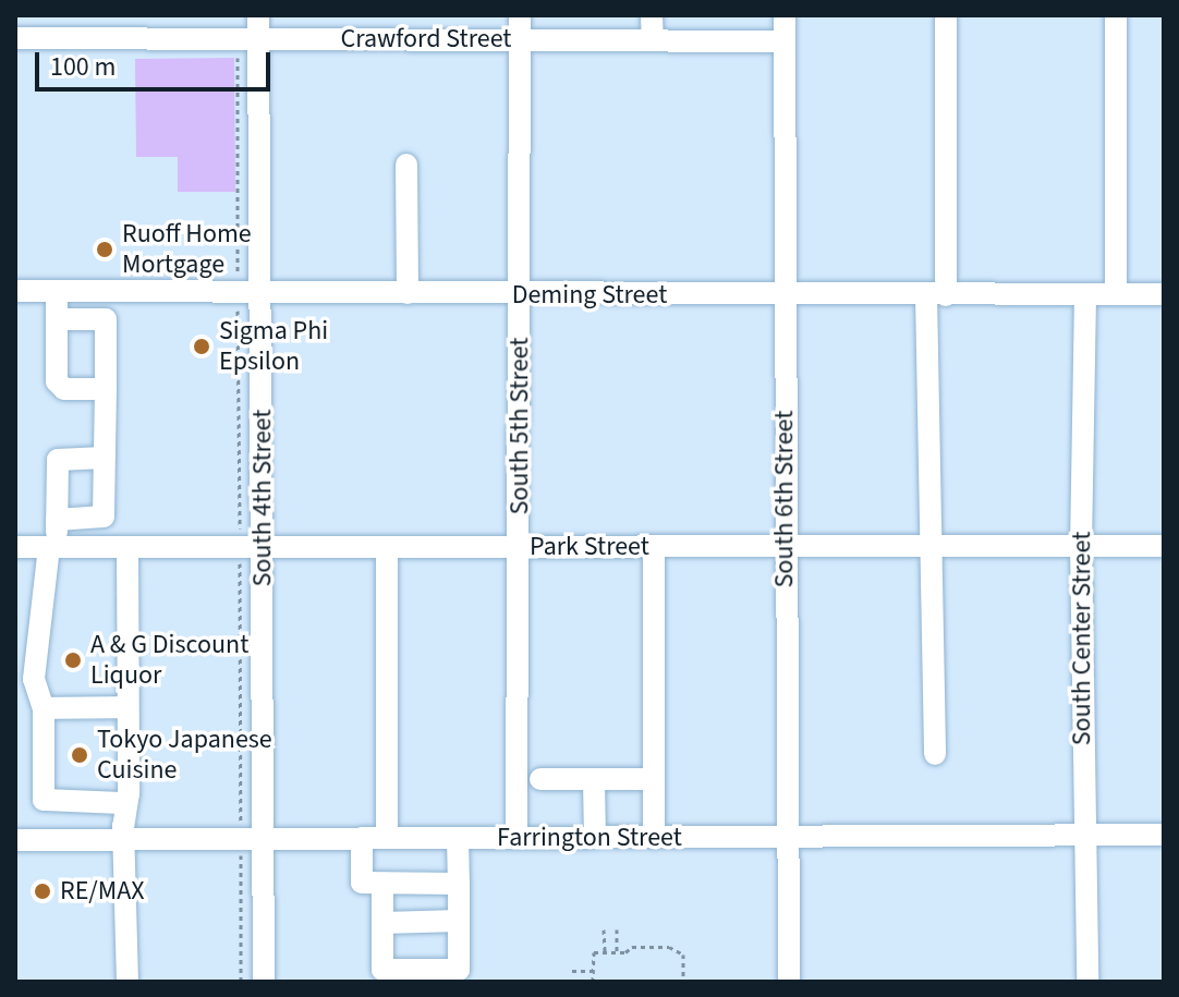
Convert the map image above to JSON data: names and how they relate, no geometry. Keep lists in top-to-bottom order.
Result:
{
  "streets": {
    "street": [
      "Crawford Street",
      "Deming Street",
      "South 5th Street",
      "South 4th Street",
      "South 6th Street",
      "Park Street",
      "South Center Street",
      "Farrington Street"
    ]
  },
  "crossings": [
    ["Crawford Street", "South 5th Street"],
    ["Crawford Street", "South 4th Street"],
    ["Crawford Street", "South 6th Street"],
    ["Deming Street", "South 5th Street"],
    ["Deming Street", "South 4th Street"],
    ["Deming Street", "South 6th Street"],
    ["Deming Street", "South Center Street"],
    ["South 5th Street", "Park Street"],
    ["South 5th Street", "Farrington Street"],
    ["South 4th Street", "Park Street"],
    ["South 4th Street", "Farrington Street"],
    ["South 6th Street", "Park Street"],
    ["South 6th Street", "Farrington Street"],
    ["Park Street", "South Center Street"],
    ["South Center Street", "Farrington Street"]
  ],
  "places": [
    "Ruoff Home Mortgage",
    "Sigma Phi Epsilon",
    "A & G Discount Liquor",
    "Tokyo Japanese Cuisine",
    "RE/MAX"
  ],
  "scale_bar": "100 m"
}
